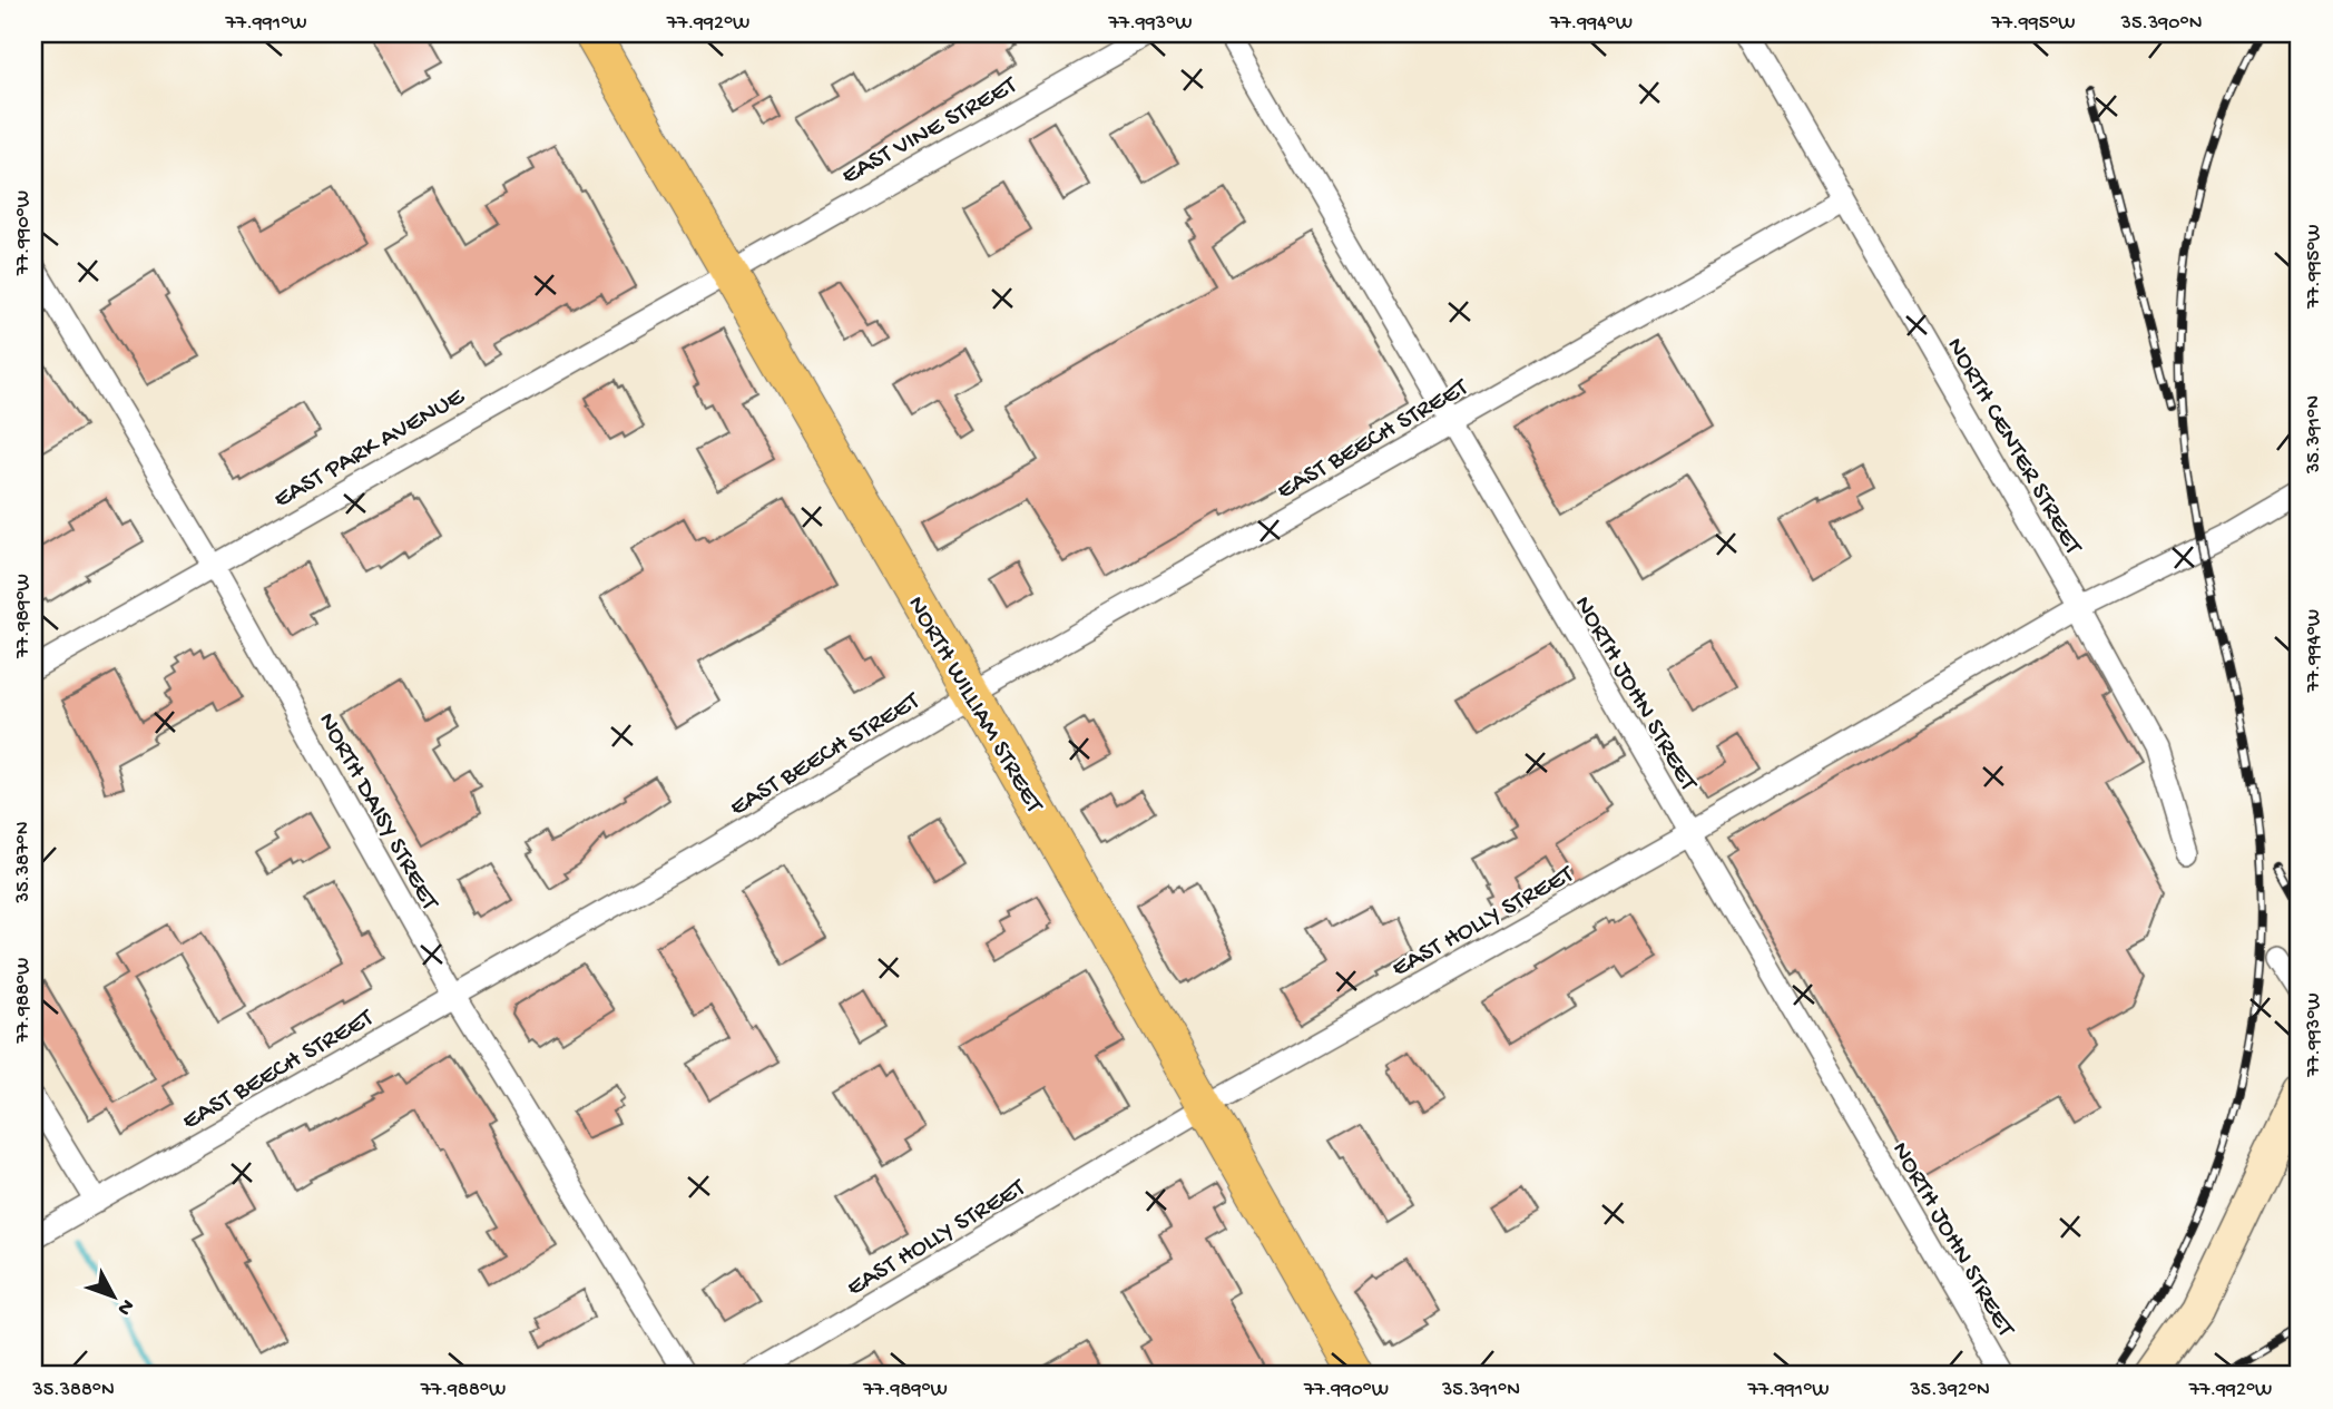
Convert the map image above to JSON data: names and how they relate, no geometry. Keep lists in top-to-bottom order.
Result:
{
  "streets": {
    "main road": ["NORTH WILLIAM STREET"],
    "street": [
      "EAST VINE STREET",
      "EAST BEECH STREET",
      "NORTH CENTER STREET",
      "EAST PARK AVENUE",
      "NORTH JOHN STREET",
      "NORTH DAISY STREET",
      "EAST HOLLY STREET"
    ]
  },
  "crossings": [
    ["EAST VINE STREET", "EAST PARK AVENUE"],
    ["EAST VINE STREET", "NORTH WILLIAM STREET"],
    ["EAST BEECH STREET", "NORTH CENTER STREET"],
    ["EAST BEECH STREET", "NORTH JOHN STREET"],
    ["EAST BEECH STREET", "NORTH WILLIAM STREET"],
    ["EAST BEECH STREET", "NORTH DAISY STREET"],
    ["NORTH CENTER STREET", "EAST HOLLY STREET"],
    ["EAST PARK AVENUE", "NORTH WILLIAM STREET"],
    ["EAST PARK AVENUE", "NORTH DAISY STREET"],
    ["NORTH JOHN STREET", "EAST HOLLY STREET"],
    ["NORTH WILLIAM STREET", "EAST HOLLY STREET"]
  ],
  "north": "bottom right",
  "coordinates": [
    "77.991°W",
    "77.992°W",
    "77.993°W",
    "77.994°W",
    "77.995°W",
    "35.390°N",
    "77.990°W",
    "35.391°N",
    "77.989°W",
    "35.387°N",
    "77.988°W",
    "35.388°N",
    "35.392°N"
  ]
}
